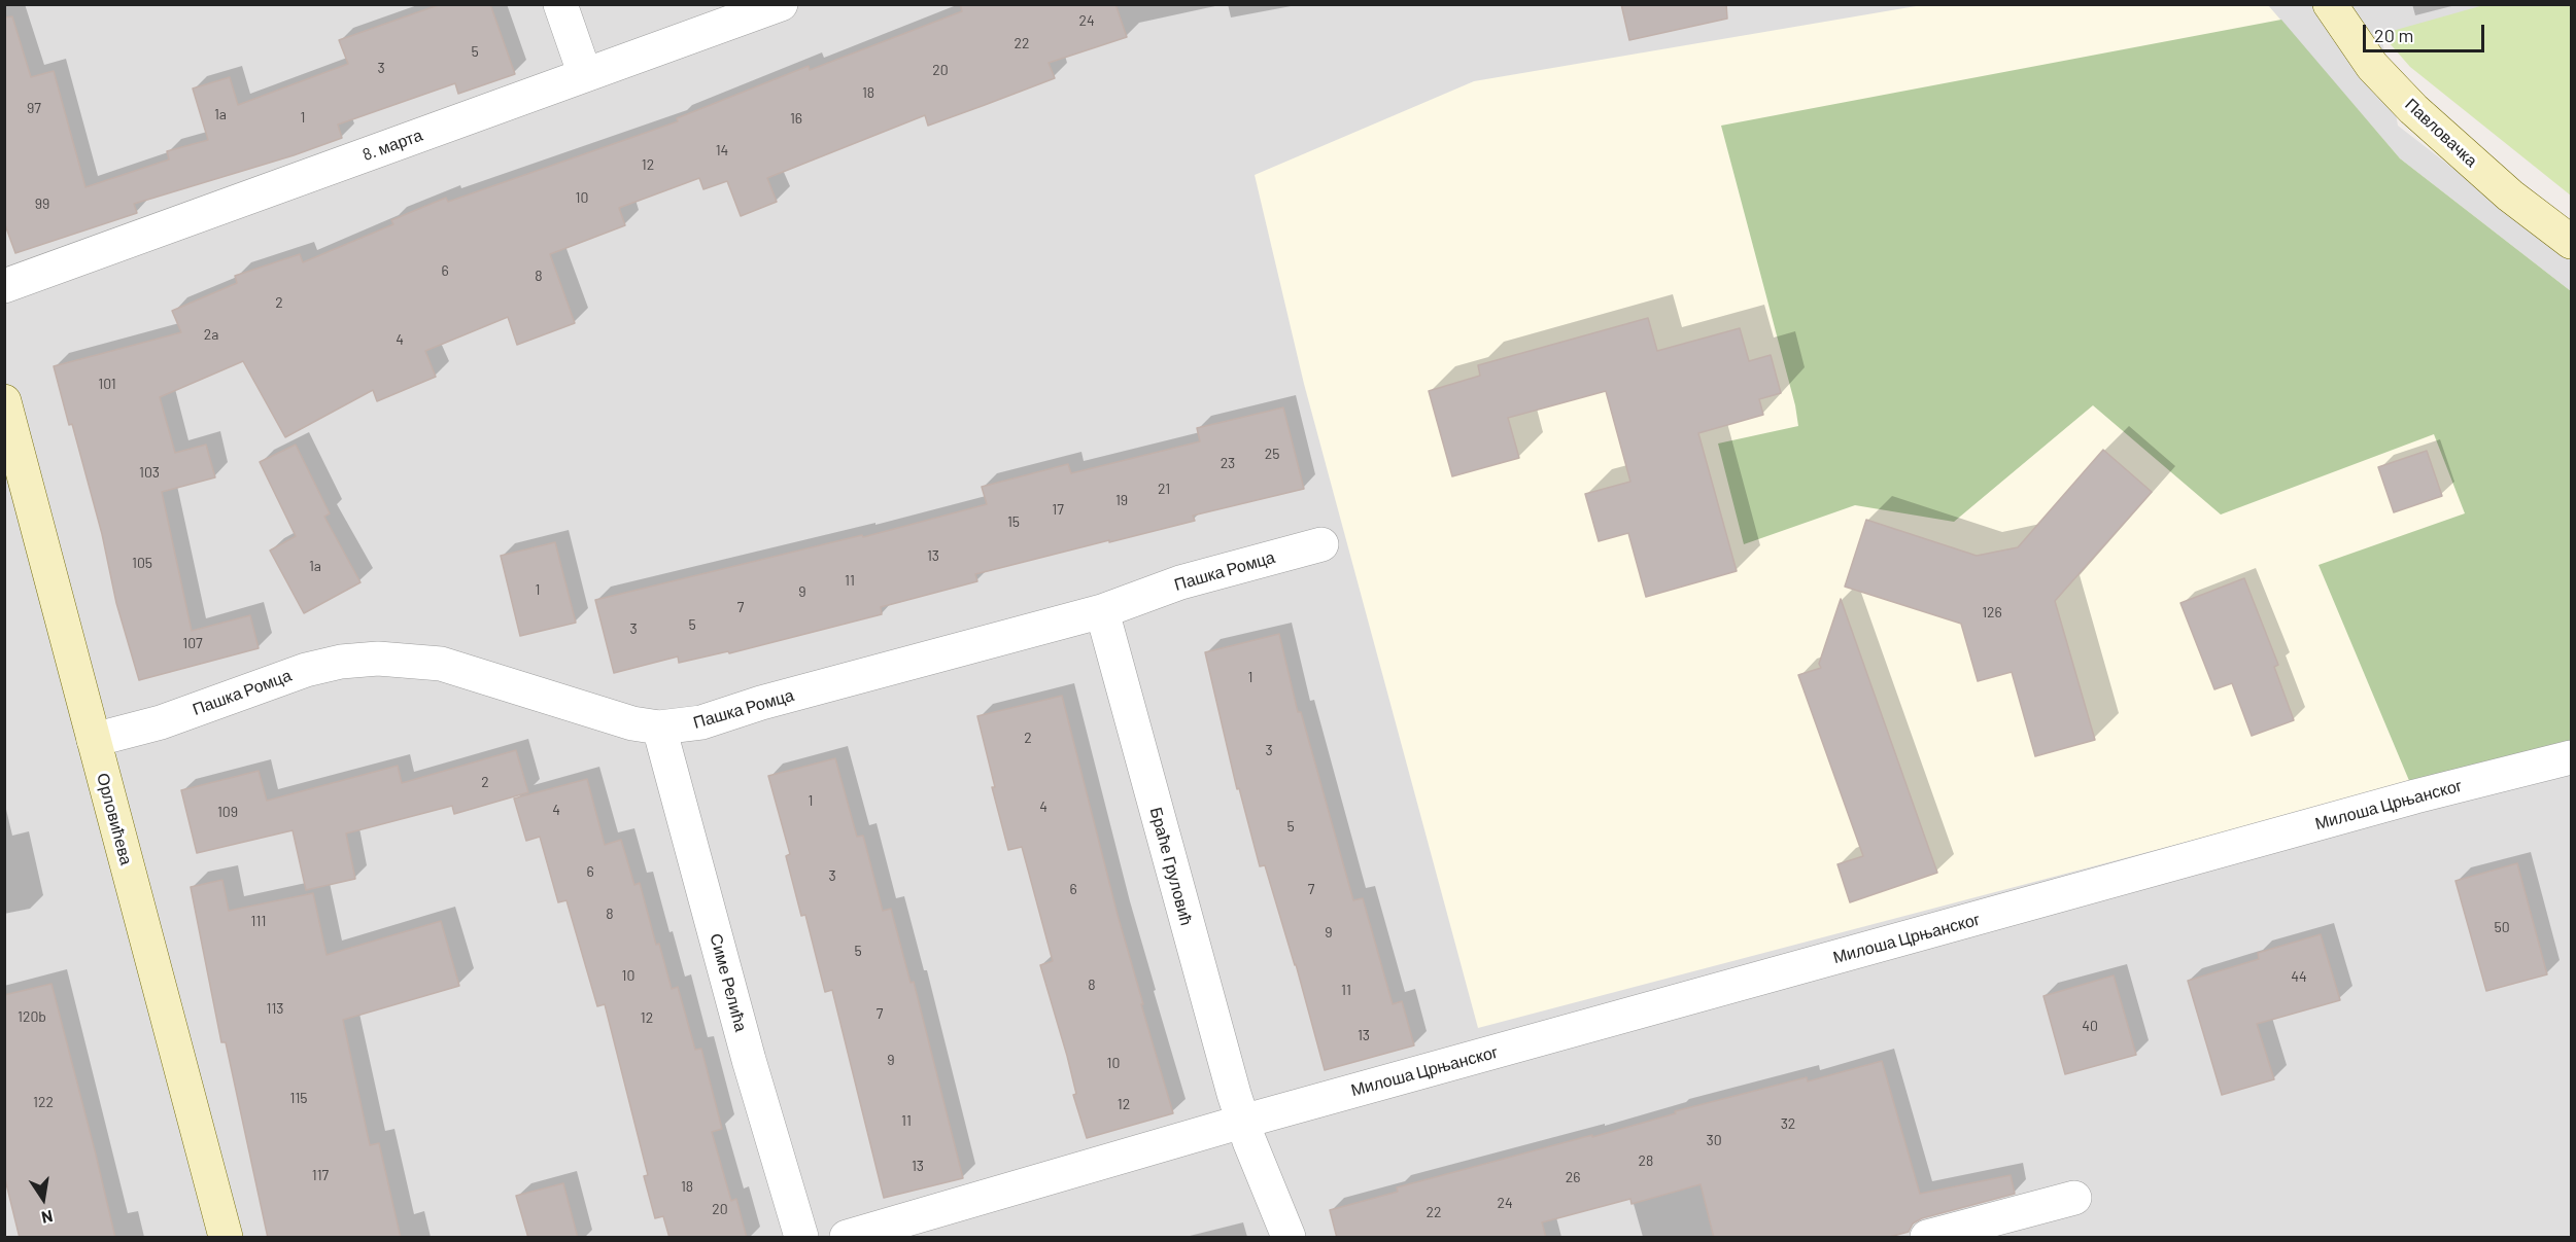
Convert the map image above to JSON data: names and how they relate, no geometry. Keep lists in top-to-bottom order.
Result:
{
  "streets": {
    "street": [
      "Павловачка",
      "8. марта",
      "Пашка Ромца",
      "Милоша Црњанског",
      "Орловићева",
      "Браће Груловић",
      "Симе Релића"
    ]
  },
  "crossings": [
    ["Пашка Ромца", "Орловићева"],
    ["Пашка Ромца", "Браће Груловић"],
    ["Пашка Ромца", "Симе Релића"],
    ["Милоша Црњанског", "Браће Груловић"]
  ],
  "house_numbers": [
    "24",
    "22",
    "5",
    "3",
    "20",
    "18",
    "97",
    "1a",
    "1",
    "16",
    "14",
    "12",
    "10",
    "99",
    "6",
    "8",
    "2",
    "2a",
    "4",
    "101",
    "25",
    "23",
    "103",
    "21",
    "19",
    "17",
    "15",
    "13",
    "105",
    "1a",
    "11",
    "1",
    "9",
    "7",
    "126",
    "5",
    "3",
    "107",
    "1",
    "2",
    "3",
    "2",
    "1",
    "4",
    "4",
    "109",
    "5",
    "6",
    "3",
    "6",
    "7",
    "8",
    "111",
    "50",
    "9",
    "5",
    "10",
    "44",
    "8",
    "11",
    "113",
    "7",
    "120b",
    "12",
    "40",
    "13",
    "9",
    "10",
    "115",
    "122",
    "12",
    "11",
    "32",
    "30",
    "28",
    "13",
    "117",
    "26",
    "18",
    "24",
    "20",
    "22"
  ],
  "scale_bar": "20 m",
  "north": "bottom"
}
